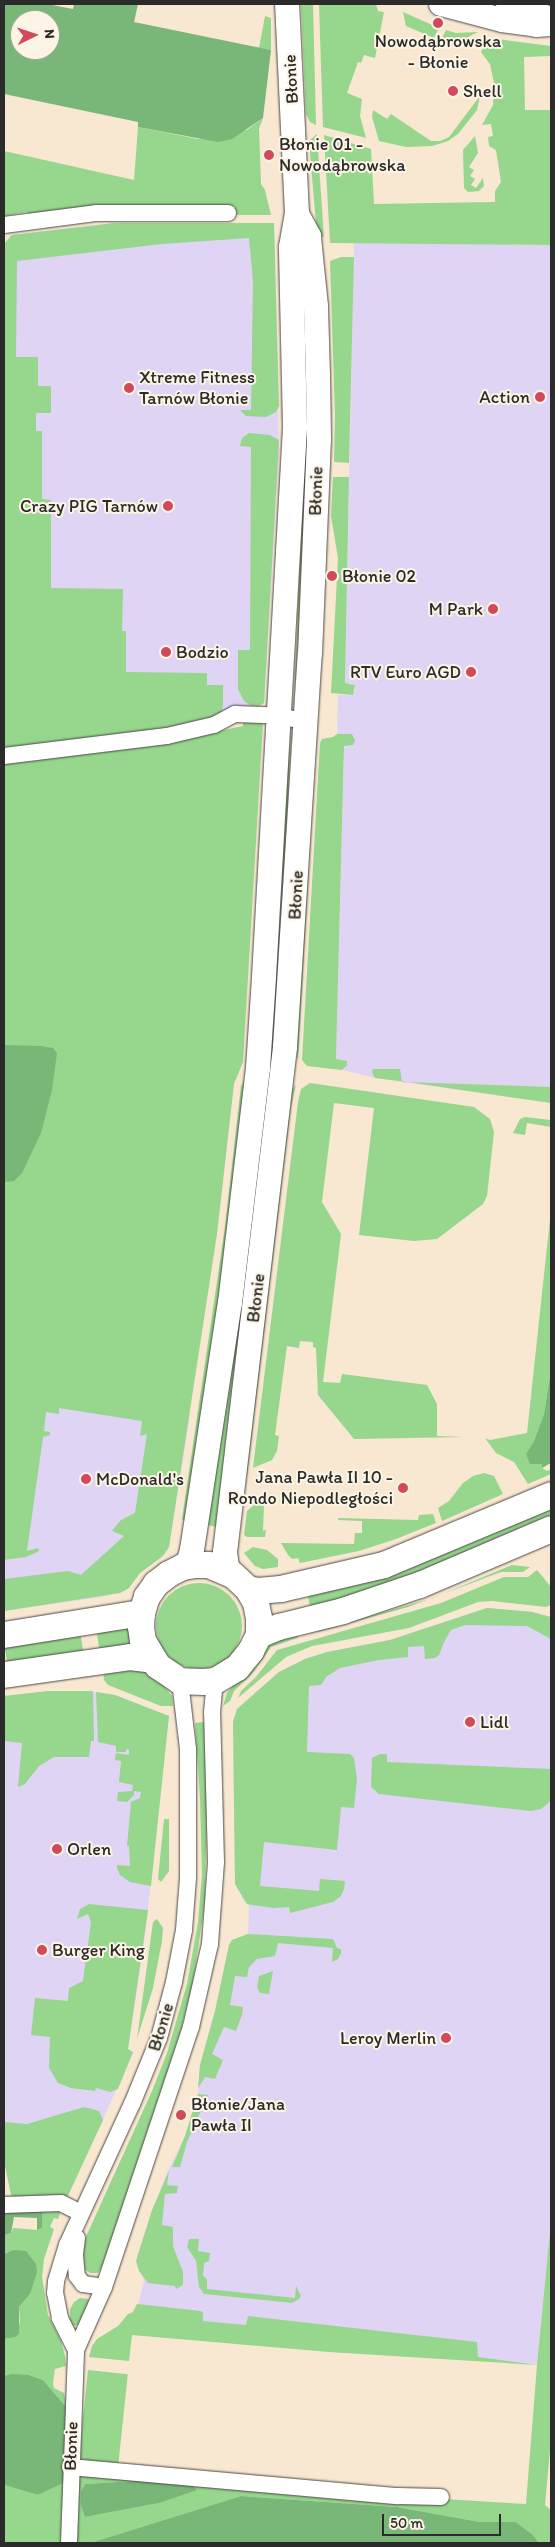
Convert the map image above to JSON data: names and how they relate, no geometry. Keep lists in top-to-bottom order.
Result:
{
  "streets": {
    "main road": ["Błonie"]
  },
  "places": [
    "Nowodąbrowska - Błonie",
    "Shell",
    "Błonie 01 - Nowodąbrowska",
    "Xtreme Fitness Tarnów Błonie",
    "Action",
    "Crazy PIG Tarnów",
    "Błonie 02",
    "M Park",
    "Bodzio",
    "RTV Euro AGD",
    "McDonald's",
    "Jana Pawła II 10 - Rondo Niepodległości",
    "Lidl",
    "Orlen",
    "Burger King",
    "Leroy Merlin",
    "Błonie/Jana Pawła II"
  ],
  "scale_bar": "50 m",
  "north": "right"
}
